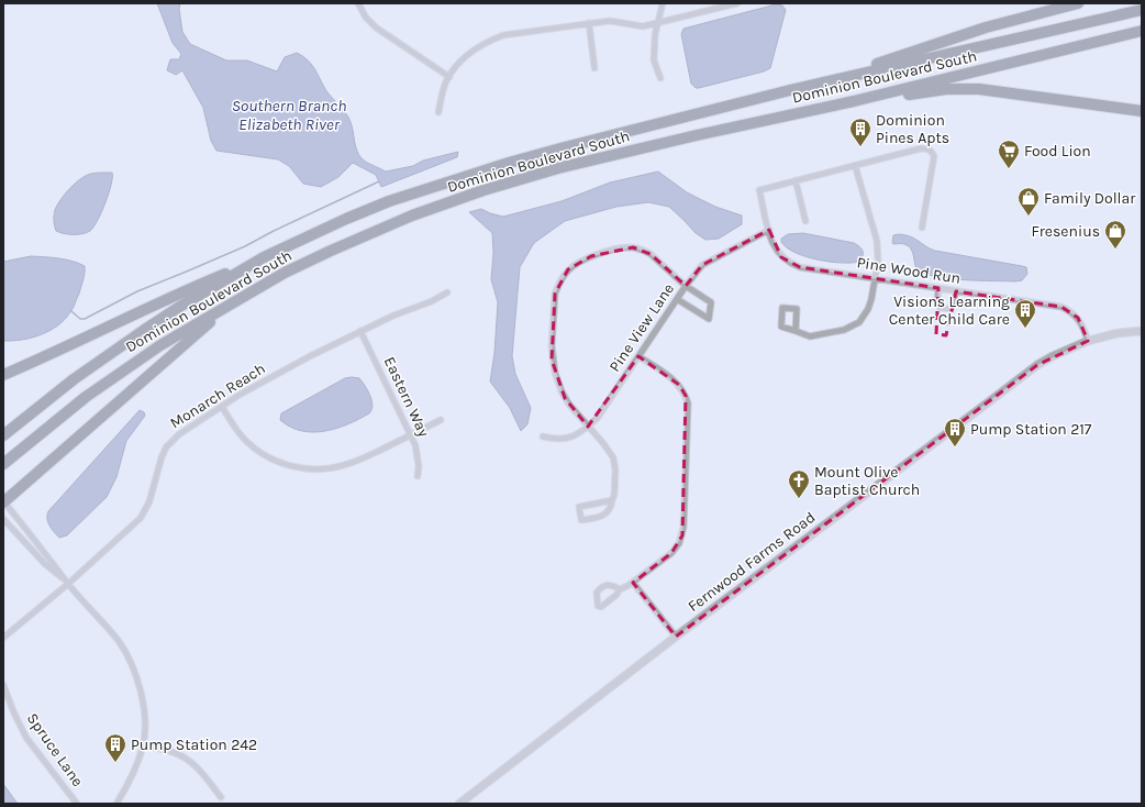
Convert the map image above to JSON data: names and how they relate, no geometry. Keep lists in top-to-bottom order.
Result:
{
  "streets": {
    "highway": ["Dominion Boulevard South"],
    "street": [
      "Pine Wood Run",
      "Pine View Lane",
      "Monarch Reach",
      "Eastern Way",
      "Fernwood Farms Road",
      "Spruce Lane"
    ]
  },
  "crossings": [
    ["Pine Wood Run", "Pine View Lane"],
    ["Pine Wood Run", "Fernwood Farms Road"],
    ["Monarch Reach", "Eastern Way"]
  ],
  "water": ["Southern Branch Elizabeth River"],
  "places": {
    "building": [
      "Dominion Pines Apts",
      "Visions Learning Center Child Care",
      "Pump Station 217",
      "Pump Station 242"
    ],
    "supermarket": ["Food Lion"],
    "shop": ["Family Dollar", "Fresenius"],
    "church": ["Mount Olive Baptist Church"]
  }
}
